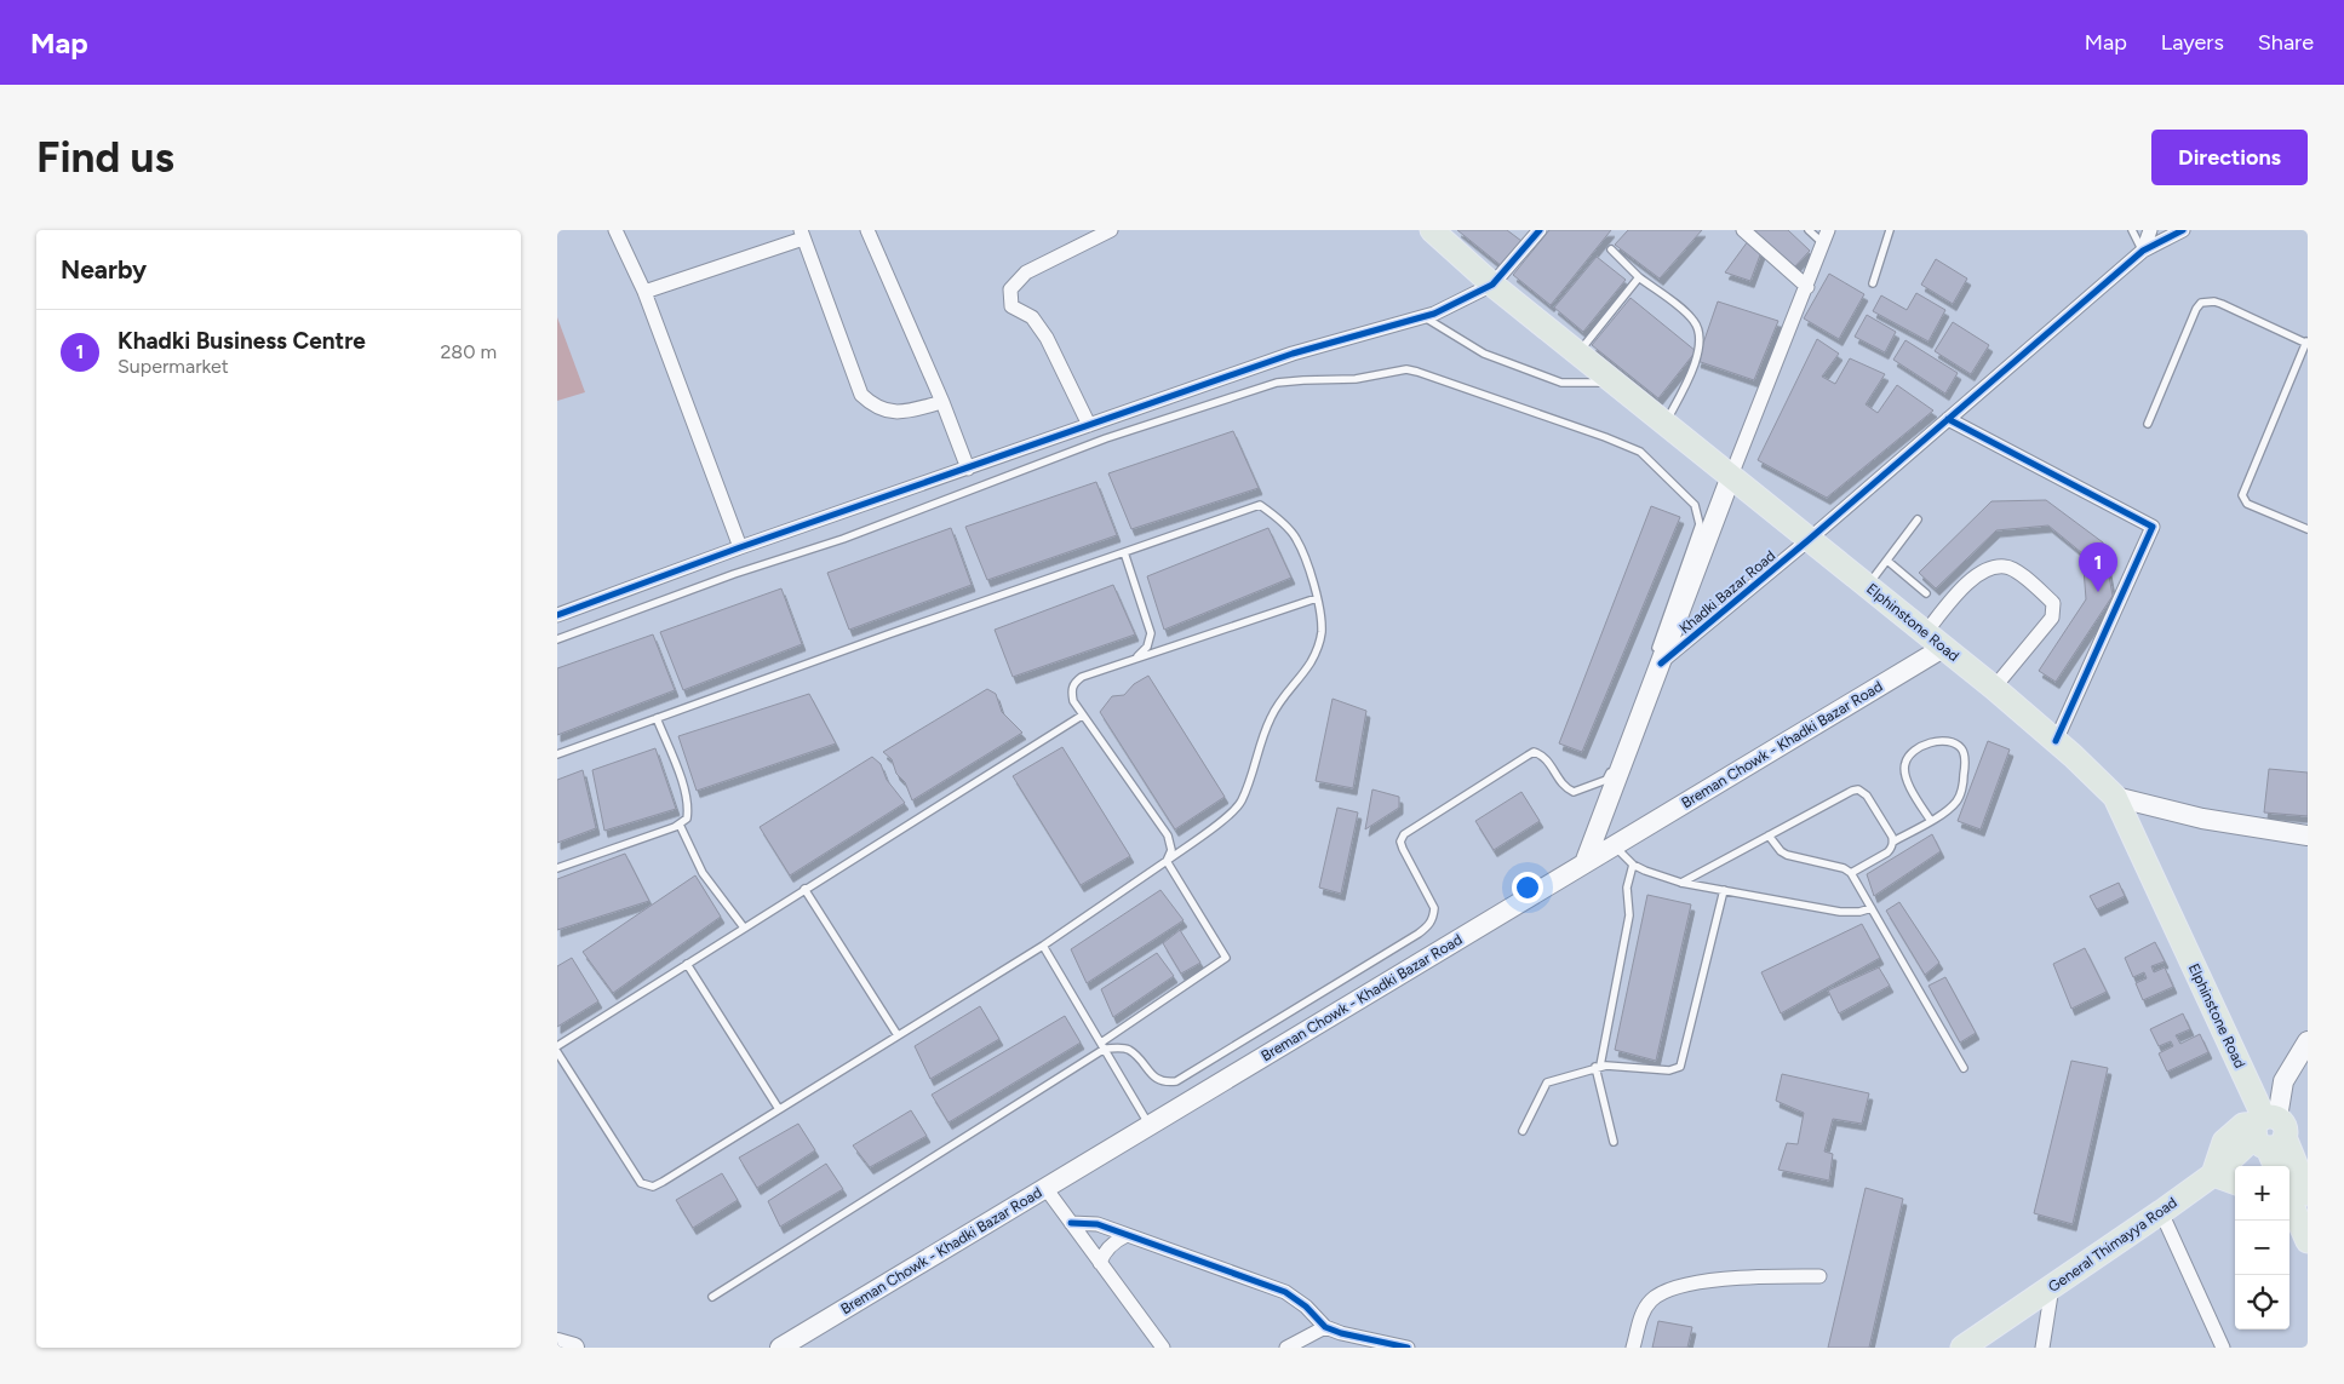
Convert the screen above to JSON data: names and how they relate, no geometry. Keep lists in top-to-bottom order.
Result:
{
  "streets": {
    "main road": [
      "Khadki Bazar Road",
      "Elphinstone Road",
      "Breman Chowk - Khadki Bazar Road",
      "General Thimayya Road"
    ]
  },
  "crossings": [
    ["Khadki Bazar Road", "Elphinstone Road"],
    ["Khadki Bazar Road", "Breman Chowk - Khadki Bazar Road"],
    ["Elphinstone Road", "Breman Chowk - Khadki Bazar Road"]
  ],
  "page": {
    "header": "Map",
    "nav": ["Map", "Layers", "Share"],
    "buttons": "Directions",
    "title": "Find us",
    "heading": "Nearby",
    "list": [
      {
        "mark": "1",
        "name": "Khadki Business Centre",
        "note": "Supermarket",
        "value": "280 m"
      }
    ],
    "pins": "1",
    "map_buttons": ["+", "−"]
  }
}
